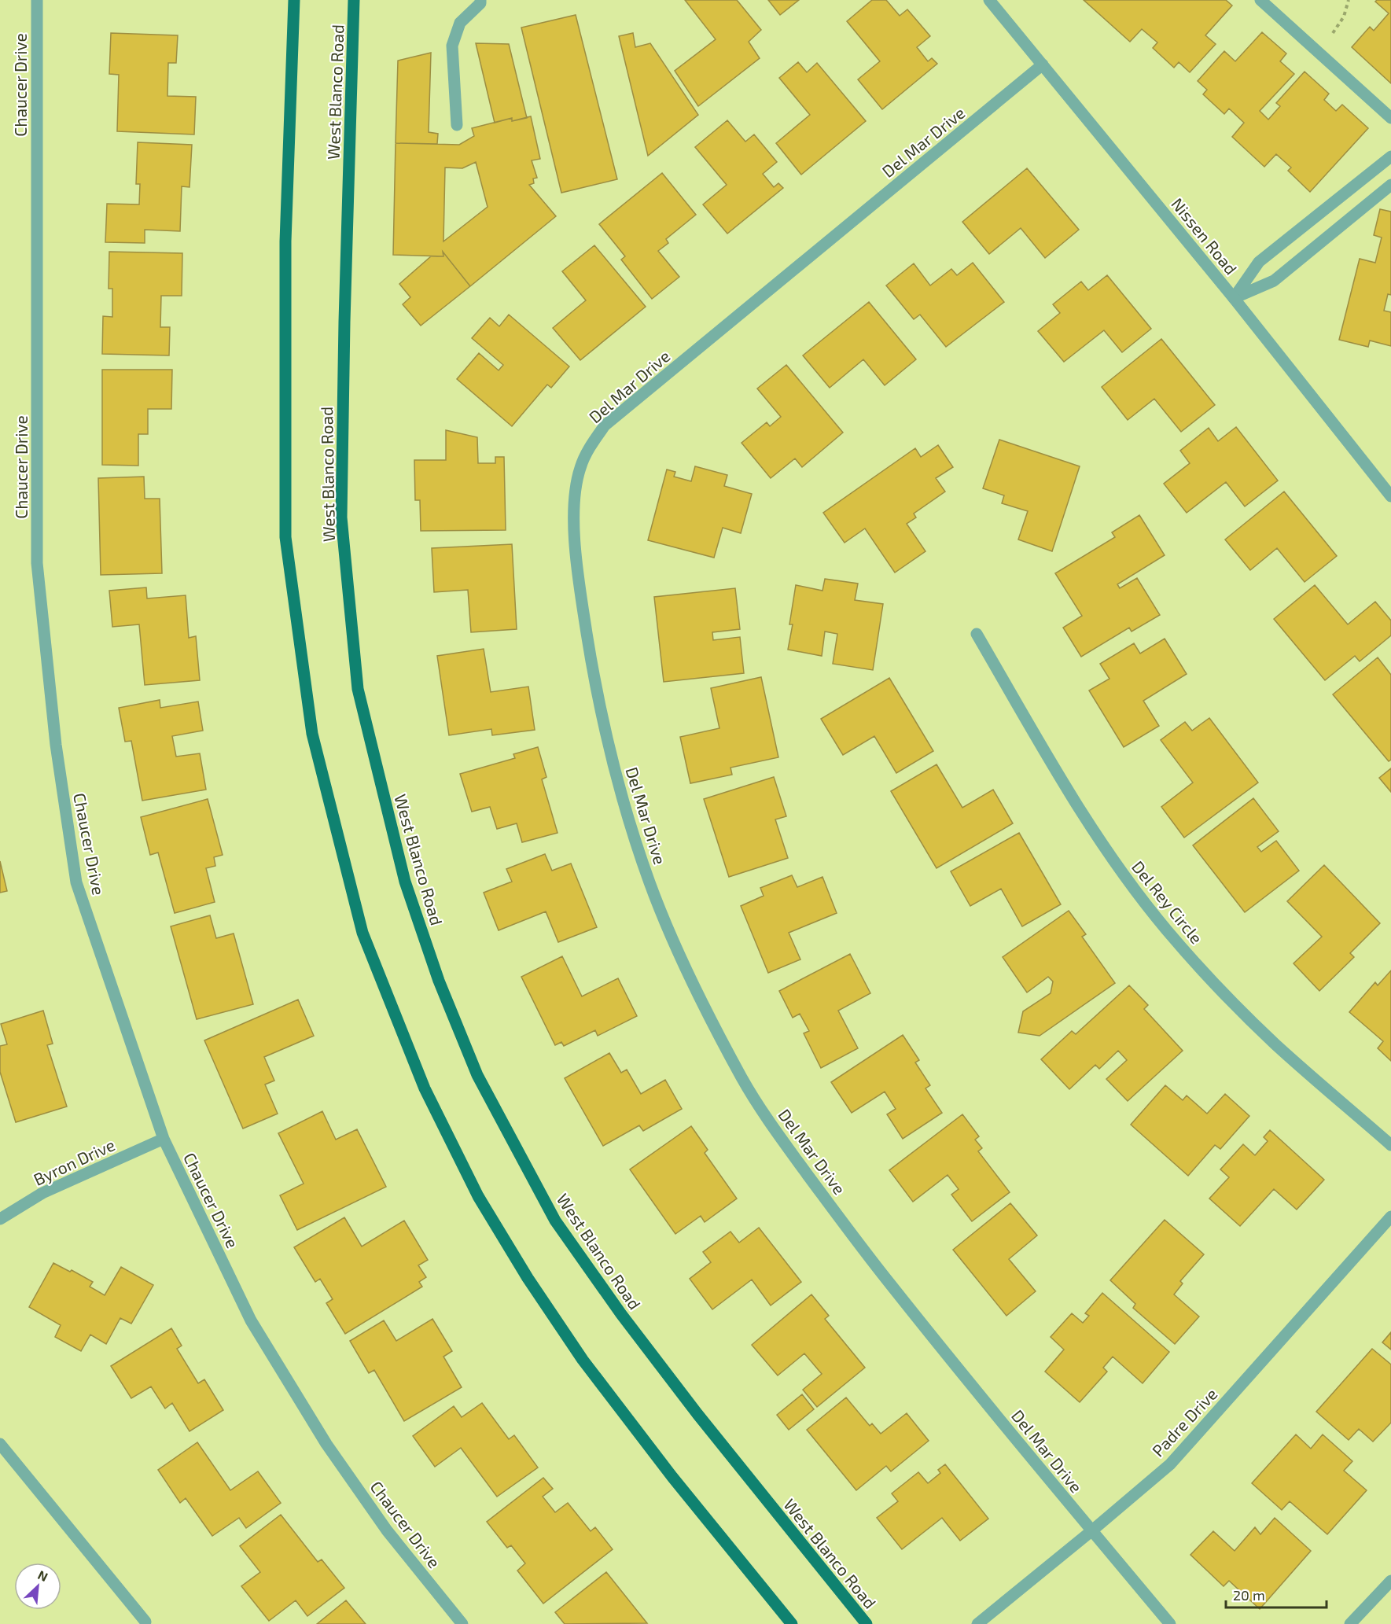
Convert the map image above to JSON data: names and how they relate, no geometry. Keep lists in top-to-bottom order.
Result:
{
  "streets": {
    "main road": ["West Blanco Road"],
    "street": [
      "Chaucer Drive",
      "Del Mar Drive",
      "Nissen Road",
      "Del Rey Circle",
      "Byron Drive",
      "Padre Drive"
    ]
  },
  "crossings": [
    ["Chaucer Drive", "Byron Drive"],
    ["Del Mar Drive", "Nissen Road"],
    ["Del Mar Drive", "Padre Drive"]
  ],
  "scale_bar": "20 m",
  "north": "top right"
}
